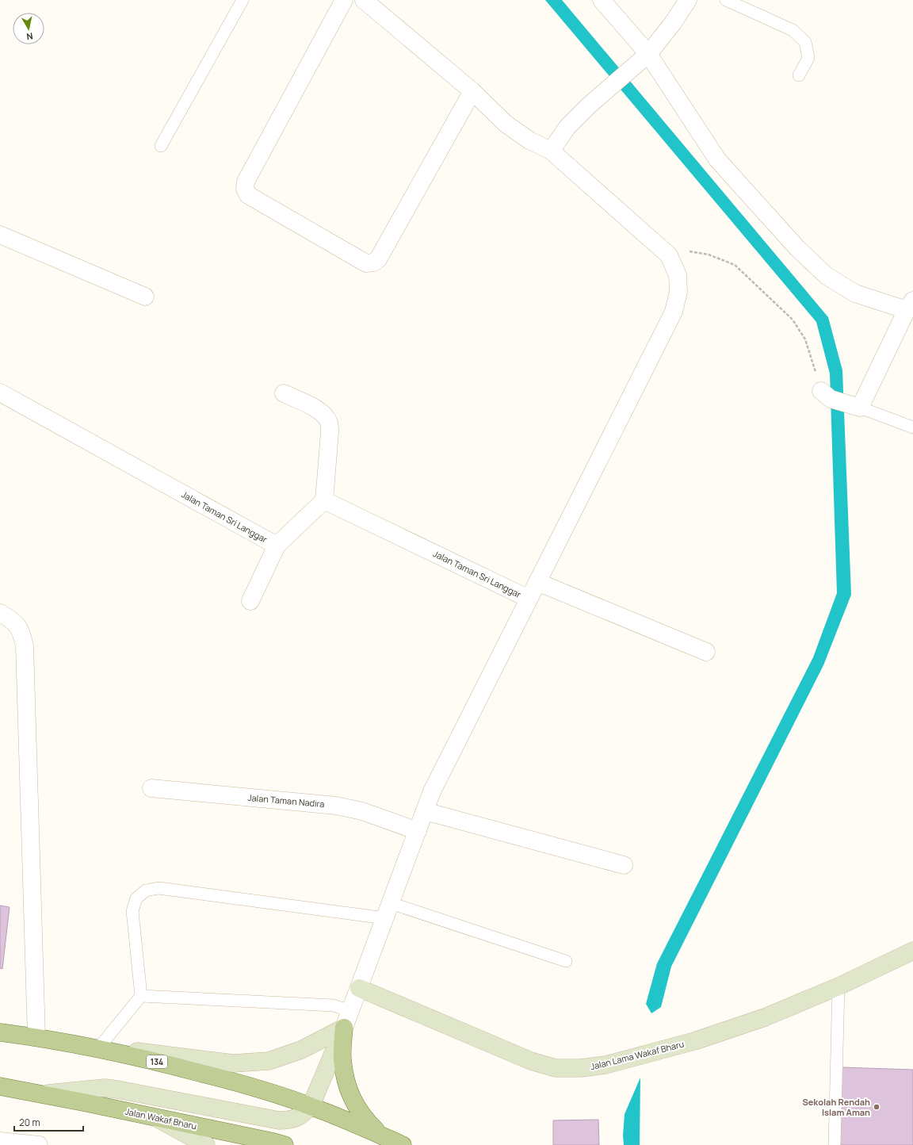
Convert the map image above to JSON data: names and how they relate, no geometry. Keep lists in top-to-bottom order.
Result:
{
  "streets": {
    "main road": ["134", "Jalan Wakaf Bharu"],
    "street": ["Jalan Taman Sri Langgar", "Jalan Taman Nadira", "Jalan Lama Wakaf Bharu"]
  },
  "places": ["Sekolah Rendah Islam Aman"],
  "scale_bar": "20 m",
  "north": "bottom"
}
